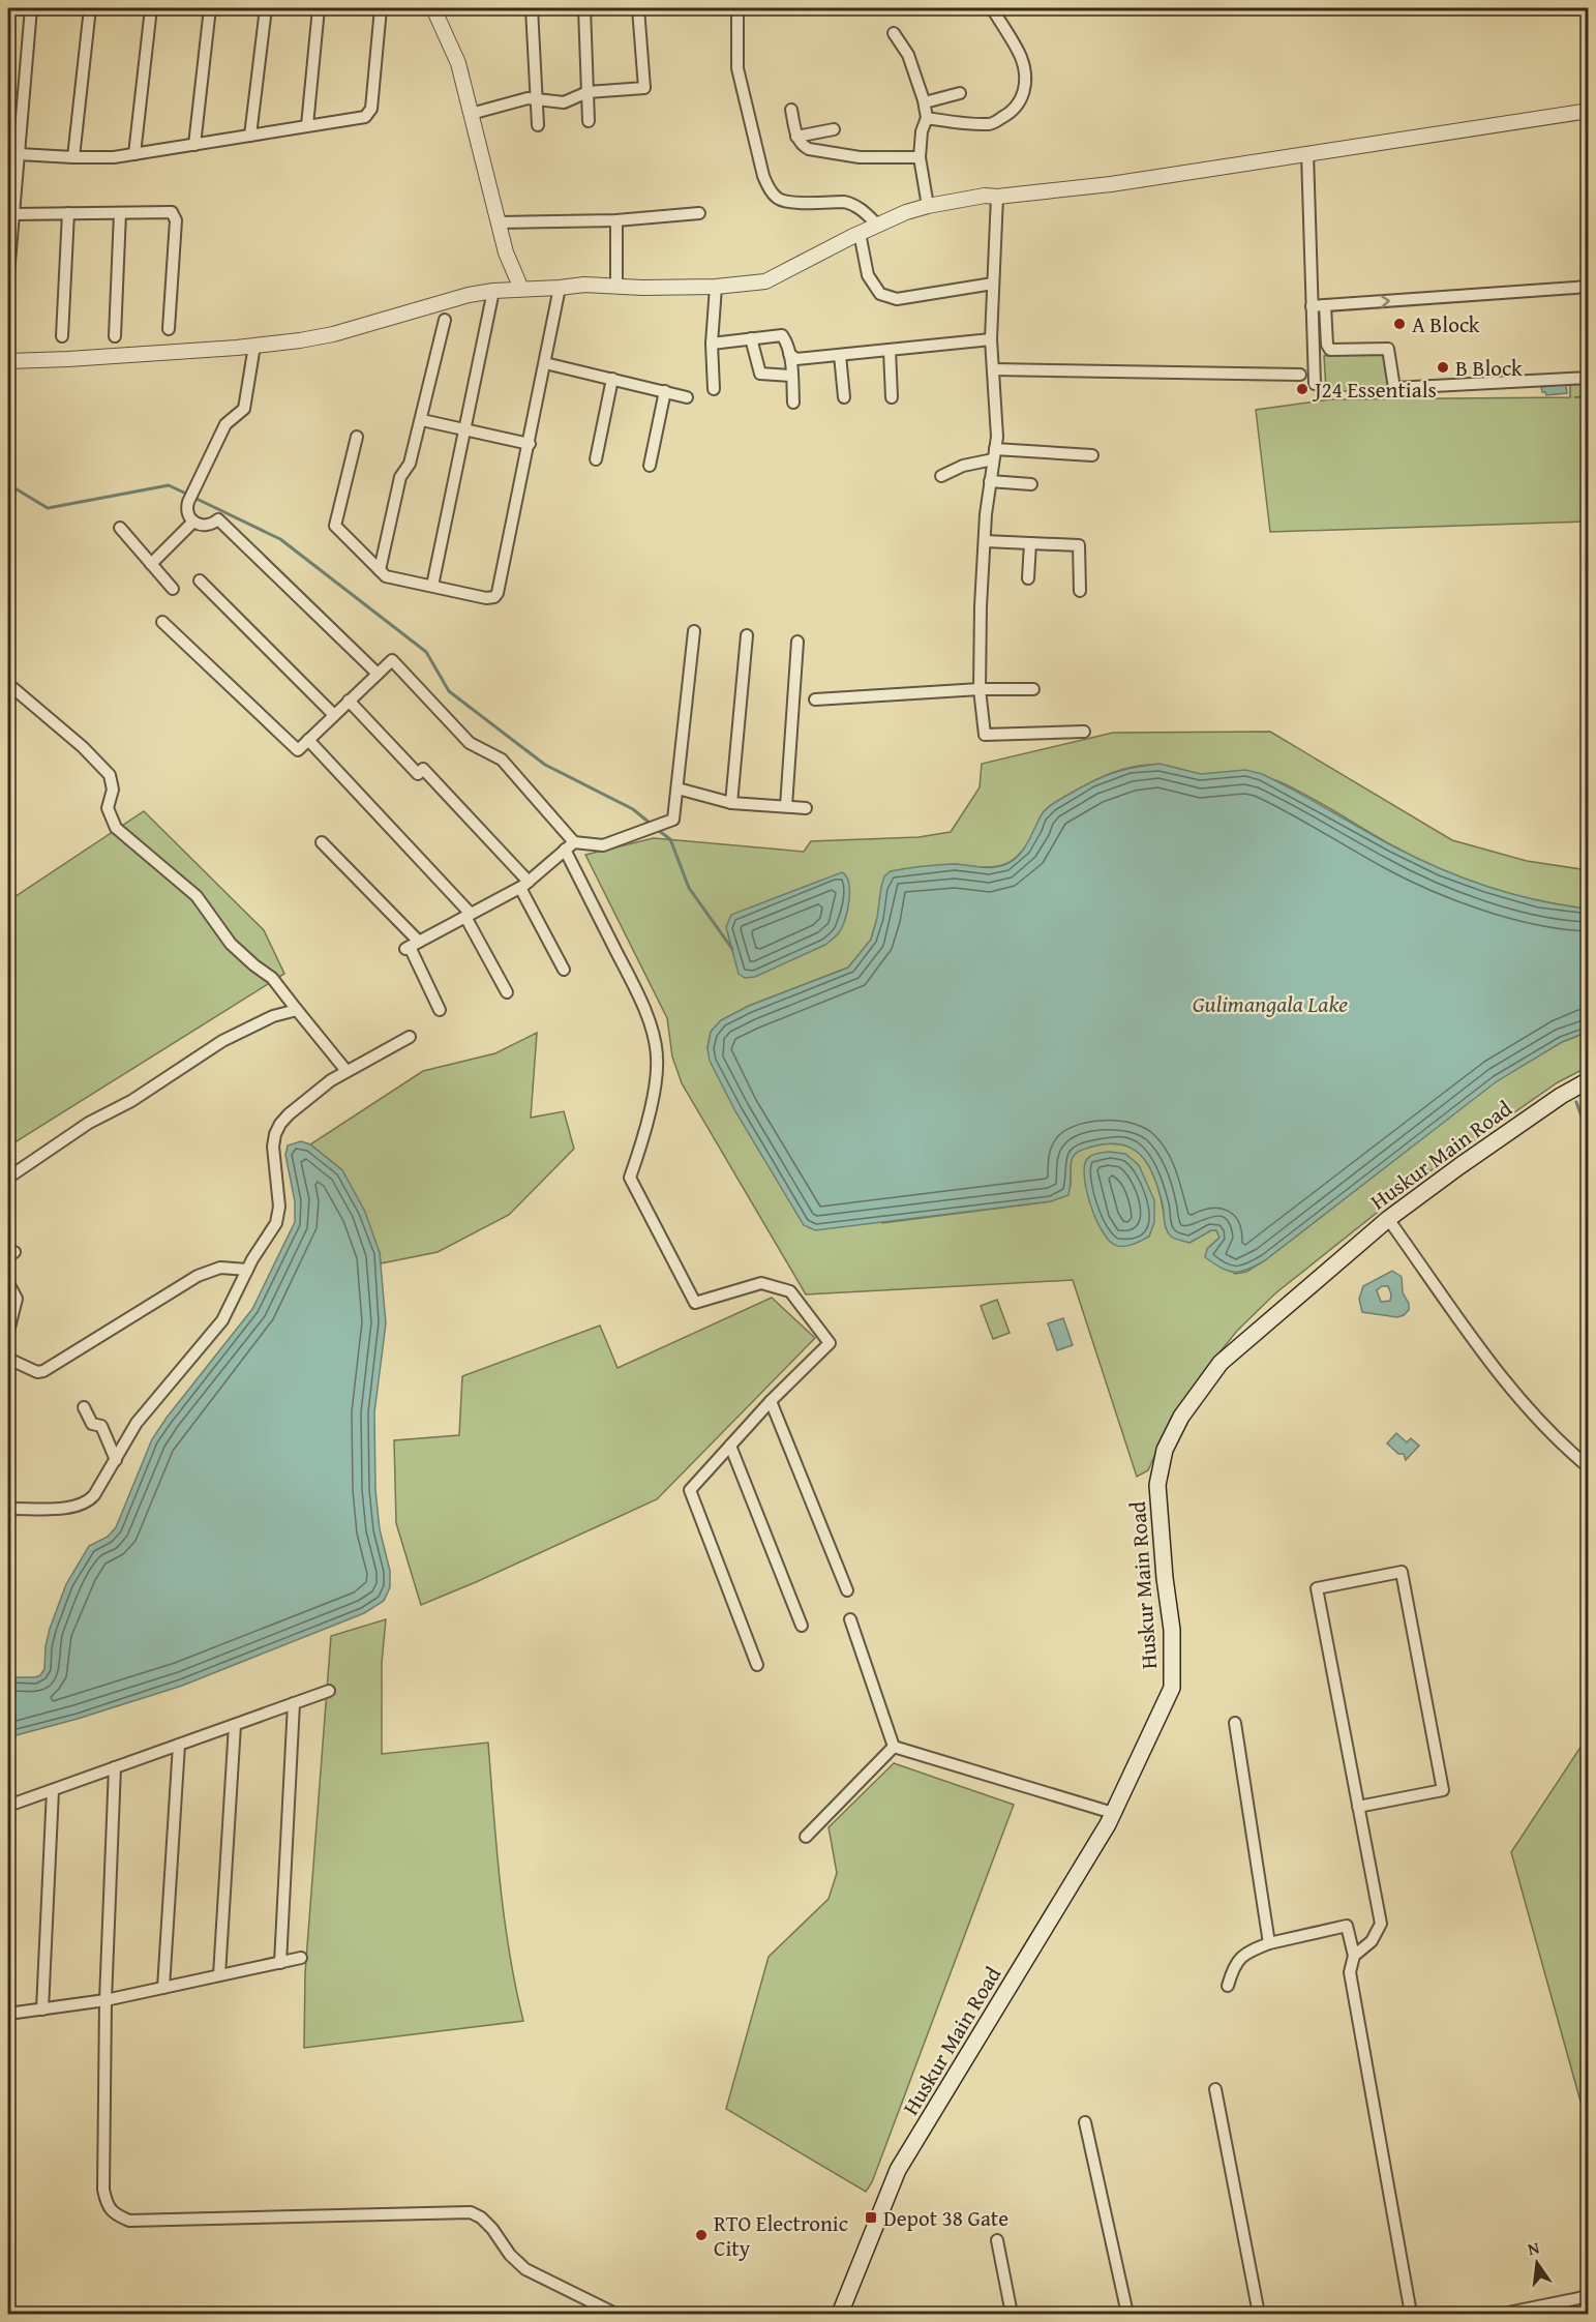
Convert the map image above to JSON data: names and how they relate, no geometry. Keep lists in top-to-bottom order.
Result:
{
  "streets": {
    "main road": ["Huskur Main Road"]
  },
  "water": ["Gulimangala Lake"],
  "places": {
    "other": [
      "A Block",
      "B Block",
      "J24 Essentials",
      "RTO Electronic City"
    ],
    "transit": ["Depot 38 Gate"]
  },
  "north": "top"
}
